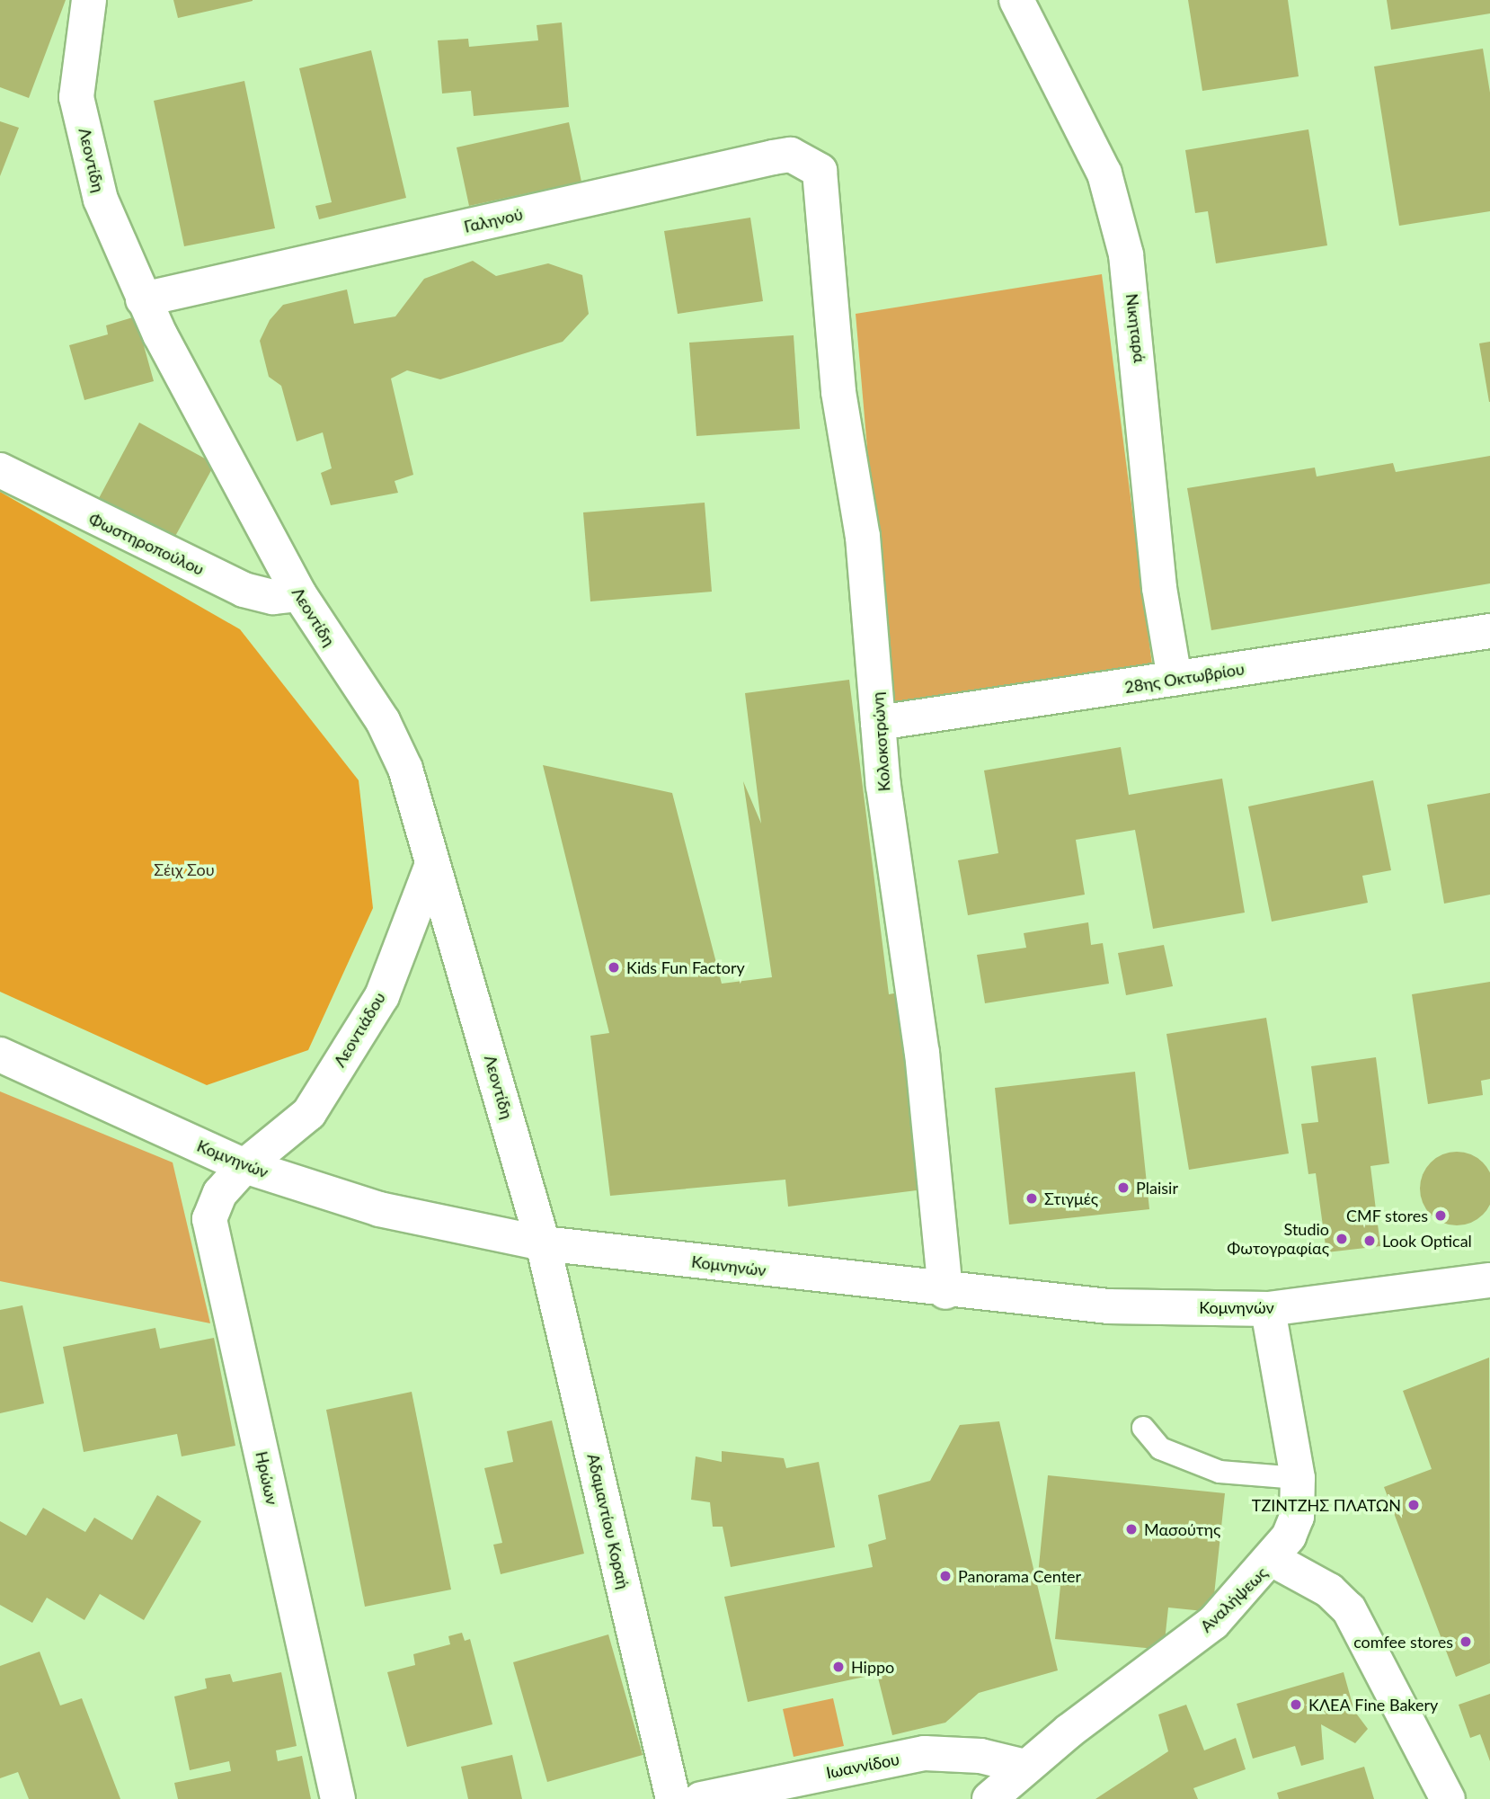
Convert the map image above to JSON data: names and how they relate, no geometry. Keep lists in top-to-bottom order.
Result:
{
  "streets": {
    "street": [
      "Λεοντίδη",
      "Γαληνού",
      "Νικηταρά",
      "Φωστηροπούλου",
      "28ης Οκτωβρίου",
      "Κολοκοτρώνη",
      "Λεοντιάδου",
      "Κομνηνών",
      "Ηρώων",
      "Αδαμαντίου Κοραή",
      "Αναλήψεως",
      "Ιωαννίδου"
    ]
  },
  "crossings": [
    ["Λεοντίδη", "Γαληνού"],
    ["Λεοντίδη", "Φωστηροπούλου"],
    ["Λεοντίδη", "Λεοντιάδου"],
    ["Λεοντίδη", "Κομνηνών"],
    ["Λεοντίδη", "Αδαμαντίου Κοραή"],
    ["Γαληνού", "Κολοκοτρώνη"],
    ["Νικηταρά", "28ης Οκτωβρίου"],
    ["28ης Οκτωβρίου", "Κολοκοτρώνη"],
    ["Κολοκοτρώνη", "Κομνηνών"],
    ["Λεοντιάδου", "Κομνηνών"],
    ["Λεοντιάδου", "Ηρώων"],
    ["Κομνηνών", "Ηρώων"],
    ["Κομνηνών", "Αδαμαντίου Κοραή"],
    ["Κομνηνών", "Αναλήψεως"],
    ["Αναλήψεως", "Ιωαννίδου"]
  ],
  "parks": ["Σέιχ Σου"],
  "places": [
    "Kids Fun Factory",
    "Plaisir",
    "Στιγμές",
    "CMF stores",
    "Studio Φωτογραφίας",
    "Look Optical",
    "ΤΖΙΝΤΖΗΣ ΠΛΑΤΩΝ",
    "Μασούτης",
    "Panorama Center",
    "comfee stores",
    "Hippo",
    "ΚΛΕΑ Fine Bakery"
  ]
}
